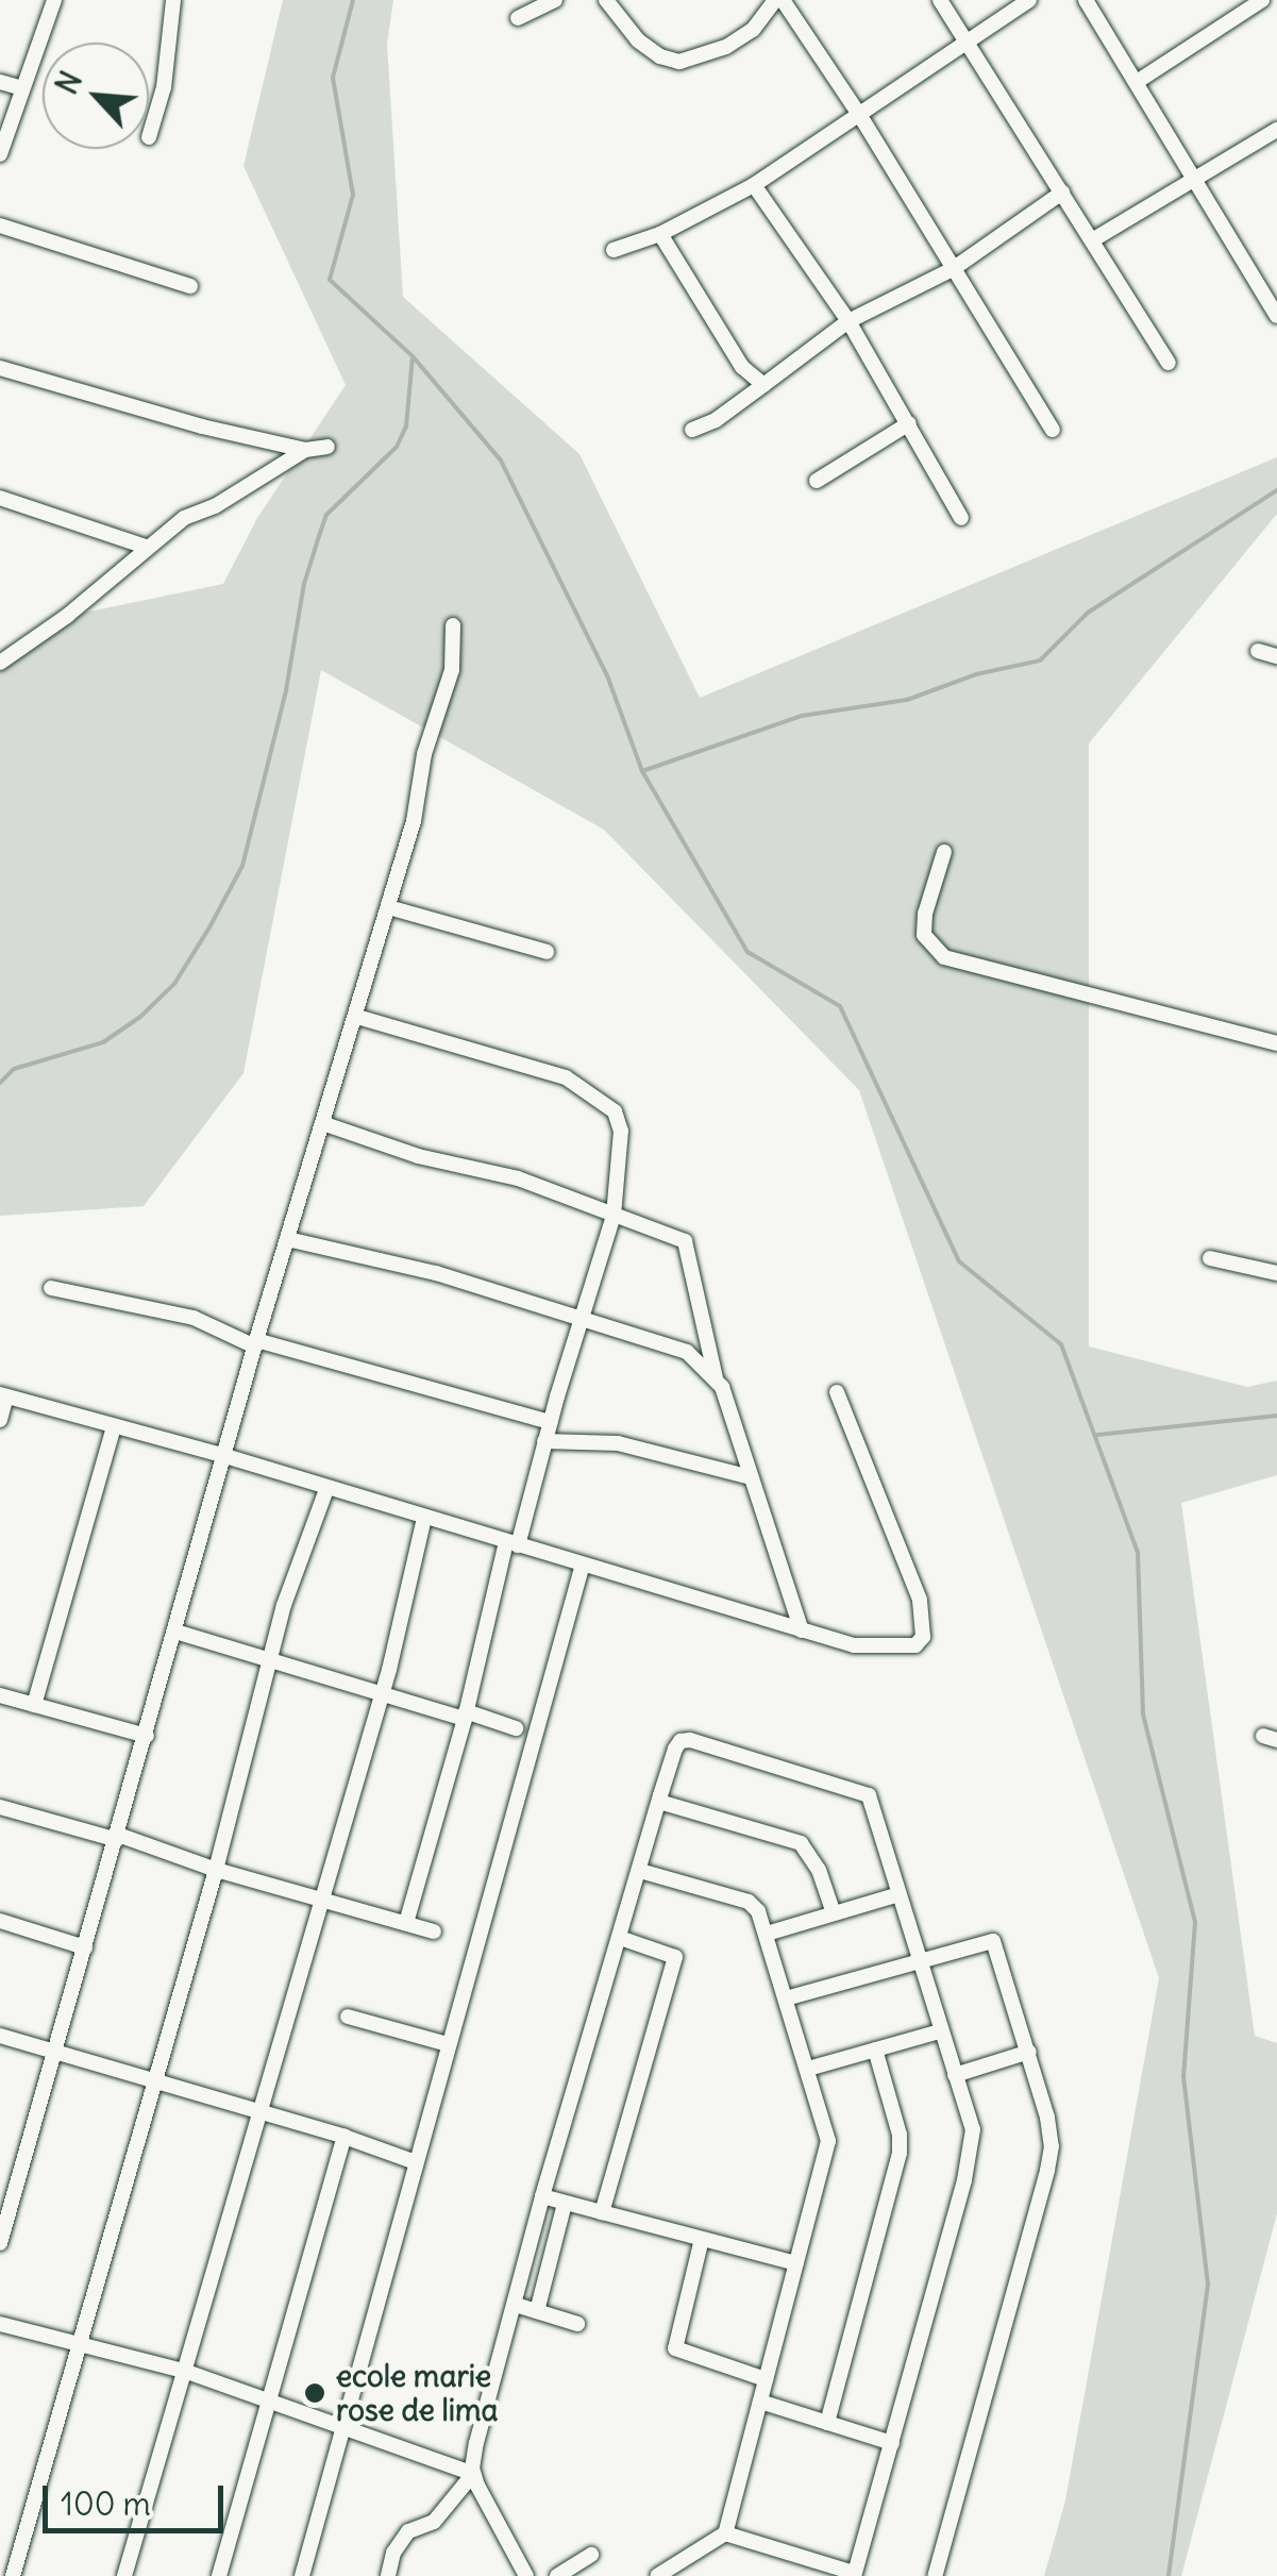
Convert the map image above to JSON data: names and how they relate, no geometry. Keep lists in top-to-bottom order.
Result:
{
  "places": ["ecole marie rose de lima"],
  "scale_bar": "100 m",
  "north": "top left"
}
